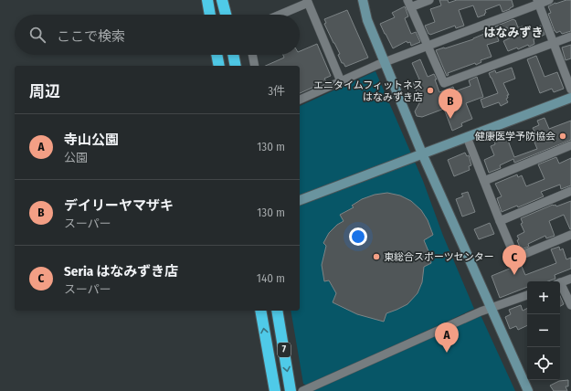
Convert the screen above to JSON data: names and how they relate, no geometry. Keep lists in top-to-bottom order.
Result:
{
  "streets": {
    "highway": ["7"]
  },
  "districts": ["はなみずき"],
  "places": ["エニタイムフィットネス はなみずき店", "健康医学予防協会", "東総合スポーツセンター"],
  "page": {
    "search": "ここで検索",
    "heading": ["周辺", "3件"],
    "pins": ["B", "C", "A"],
    "list": [
      {
        "mark": "A",
        "name": "寺山公園",
        "note": "公園",
        "value": "130 m"
      },
      {
        "mark": "B",
        "name": "デイリーヤマザキ",
        "note": "スーパー",
        "value": "130 m"
      },
      {
        "mark": "C",
        "name": "Seria はなみずき店",
        "note": "スーパー",
        "value": "140 m"
      }
    ],
    "map_buttons": ["+", "−"]
  }
}
